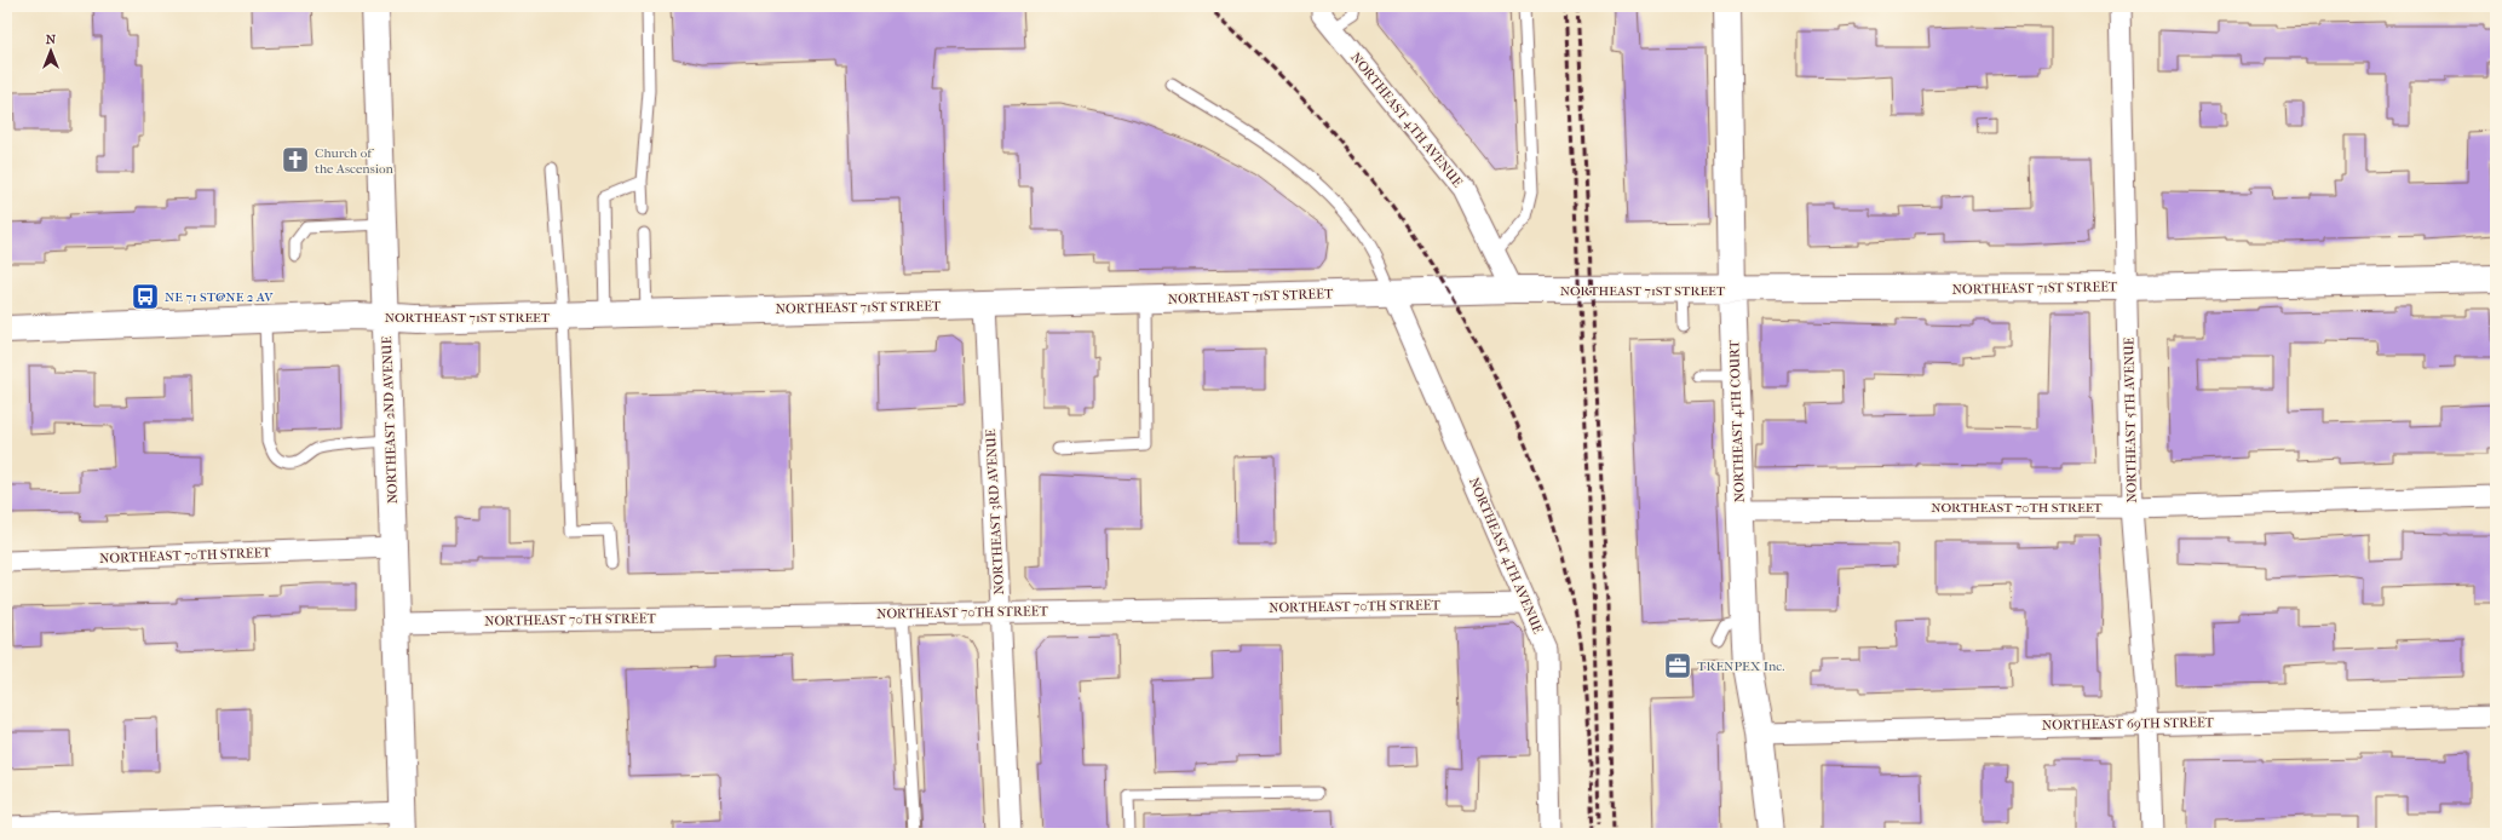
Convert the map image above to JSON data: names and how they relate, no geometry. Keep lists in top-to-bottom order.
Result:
{
  "streets": {
    "street": [
      "NORTHEAST 4TH AVENUE",
      "NORTHEAST 71ST STREET",
      "NORTHEAST 2ND AVENUE",
      "NORTHEAST 5TH AVENUE",
      "NORTHEAST 4TH COURT",
      "NORTHEAST 70TH STREET",
      "NORTHEAST 3RD AVENUE",
      "NORTHEAST 69TH STREET"
    ]
  },
  "crossings": [
    ["NORTHEAST 4TH AVENUE", "NORTHEAST 71ST STREET"],
    ["NORTHEAST 4TH AVENUE", "NORTHEAST 70TH STREET"],
    ["NORTHEAST 71ST STREET", "NORTHEAST 2ND AVENUE"],
    ["NORTHEAST 71ST STREET", "NORTHEAST 5TH AVENUE"],
    ["NORTHEAST 71ST STREET", "NORTHEAST 4TH COURT"],
    ["NORTHEAST 71ST STREET", "NORTHEAST 3RD AVENUE"],
    ["NORTHEAST 2ND AVENUE", "NORTHEAST 70TH STREET"],
    ["NORTHEAST 5TH AVENUE", "NORTHEAST 70TH STREET"],
    ["NORTHEAST 5TH AVENUE", "NORTHEAST 69TH STREET"],
    ["NORTHEAST 4TH COURT", "NORTHEAST 70TH STREET"],
    ["NORTHEAST 4TH COURT", "NORTHEAST 69TH STREET"],
    ["NORTHEAST 70TH STREET", "NORTHEAST 3RD AVENUE"]
  ],
  "places": {
    "church": ["Church of the Ascension"],
    "bus stop": ["NE 71 ST@NE 2 AV"],
    "office": ["TRENPEX Inc."]
  },
  "north": "top"
}
